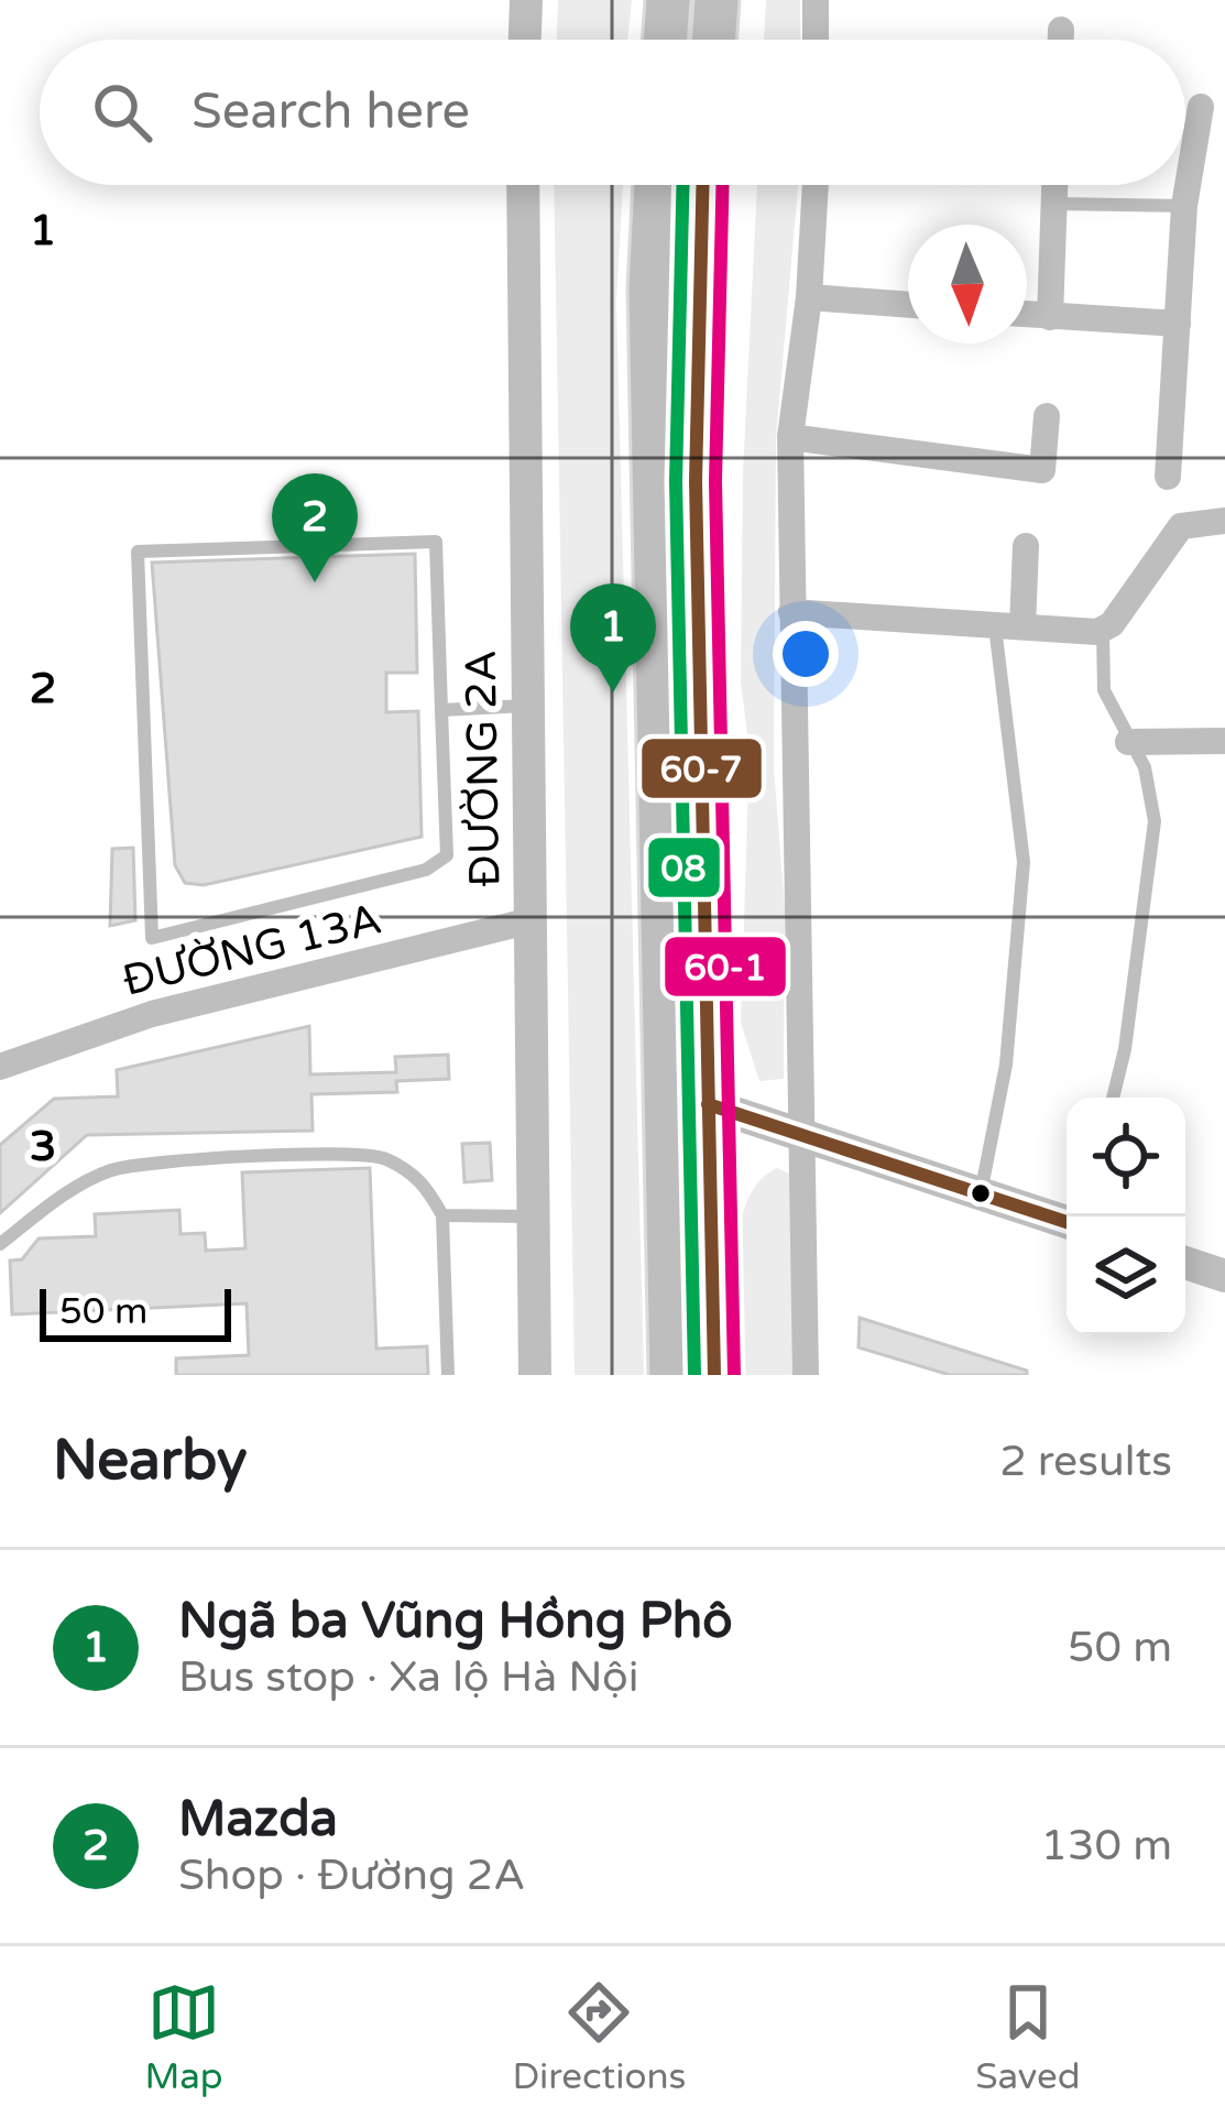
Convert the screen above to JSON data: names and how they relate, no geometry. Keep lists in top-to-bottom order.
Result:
{
  "streets": {
    "street": ["ĐƯỜNG 2A", "ĐƯỜNG 13A"]
  },
  "crossings": [
    ["ĐƯỜNG 2A", "ĐƯỜNG 13A"]
  ],
  "lines": ["transit line 60-7", "transit line 08", "transit line 60-1"],
  "scale_bar": "50 m",
  "north": "bottom",
  "page": {
    "search": "Search here",
    "pins": ["2", "1"],
    "scale": "50 m",
    "heading": ["Nearby", "2 results"],
    "list": [
      {
        "mark": "1",
        "name": "Ngã ba Vũng Hồng Phô",
        "note": "Bus stop · Xa lộ Hà Nội",
        "value": "50 m"
      },
      {
        "mark": "2",
        "name": "Mazda",
        "note": "Shop · Đường 2A",
        "value": "130 m"
      }
    ],
    "nav": ["Map", "Directions", "Saved"]
  },
  "grid": {
    "rows": ["1", "2", "3"]
  }
}
